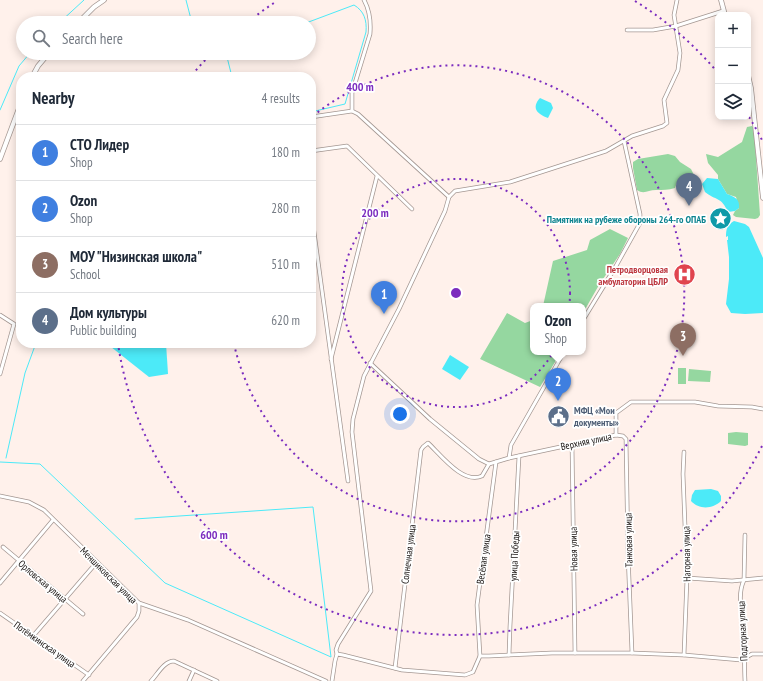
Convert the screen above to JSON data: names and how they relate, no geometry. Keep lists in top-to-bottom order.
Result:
{
  "streets": {
    "street": [
      "Верхняя улица",
      "Танковая улица",
      "Новая улица",
      "Солнечная улица",
      "Нагорная улица",
      "улица Победы",
      "Весёлая улица",
      "Меншиковская улица",
      "Орловская улица",
      "Подгорная улица",
      "Потёмкинская улица"
    ]
  },
  "crossings": [
    ["Верхняя улица", "Танковая улица"],
    ["Верхняя улица", "Новая улица"],
    ["Верхняя улица", "Солнечная улица"],
    ["Верхняя улица", "улица Победы"],
    ["Верхняя улица", "Весёлая улица"],
    ["Меншиковская улица", "Потёмкинская улица"]
  ],
  "places": {
    "place": ["Памятник на рубеже обороны 264-го ОПАБ"],
    "hospital": ["Петродворцовая амбулатория ЦБЛР"],
    "public building": ["МФЦ «Мои документы»"]
  },
  "page": {
    "map_buttons": ["+", "−"],
    "search": "Search here",
    "heading": ["Nearby", "4 results"],
    "list": [
      {
        "mark": "1",
        "name": "СТО Лидер",
        "note": "Shop",
        "value": "180 m"
      },
      {
        "mark": "2",
        "name": "Ozon",
        "note": "Shop",
        "value": "280 m"
      },
      {
        "mark": "3",
        "name": "МОУ \"Низинская школа\"",
        "note": "School",
        "value": "510 m"
      },
      {
        "mark": "4",
        "name": "Дом культуры",
        "note": "Public building",
        "value": "620 m"
      }
    ],
    "pins": [
      "4",
      "1",
      "3",
      "2"
    ],
    "popup": ["Ozon", "Shop"]
  },
  "rings": ["400 m", "200 m", "600 m"]
}
